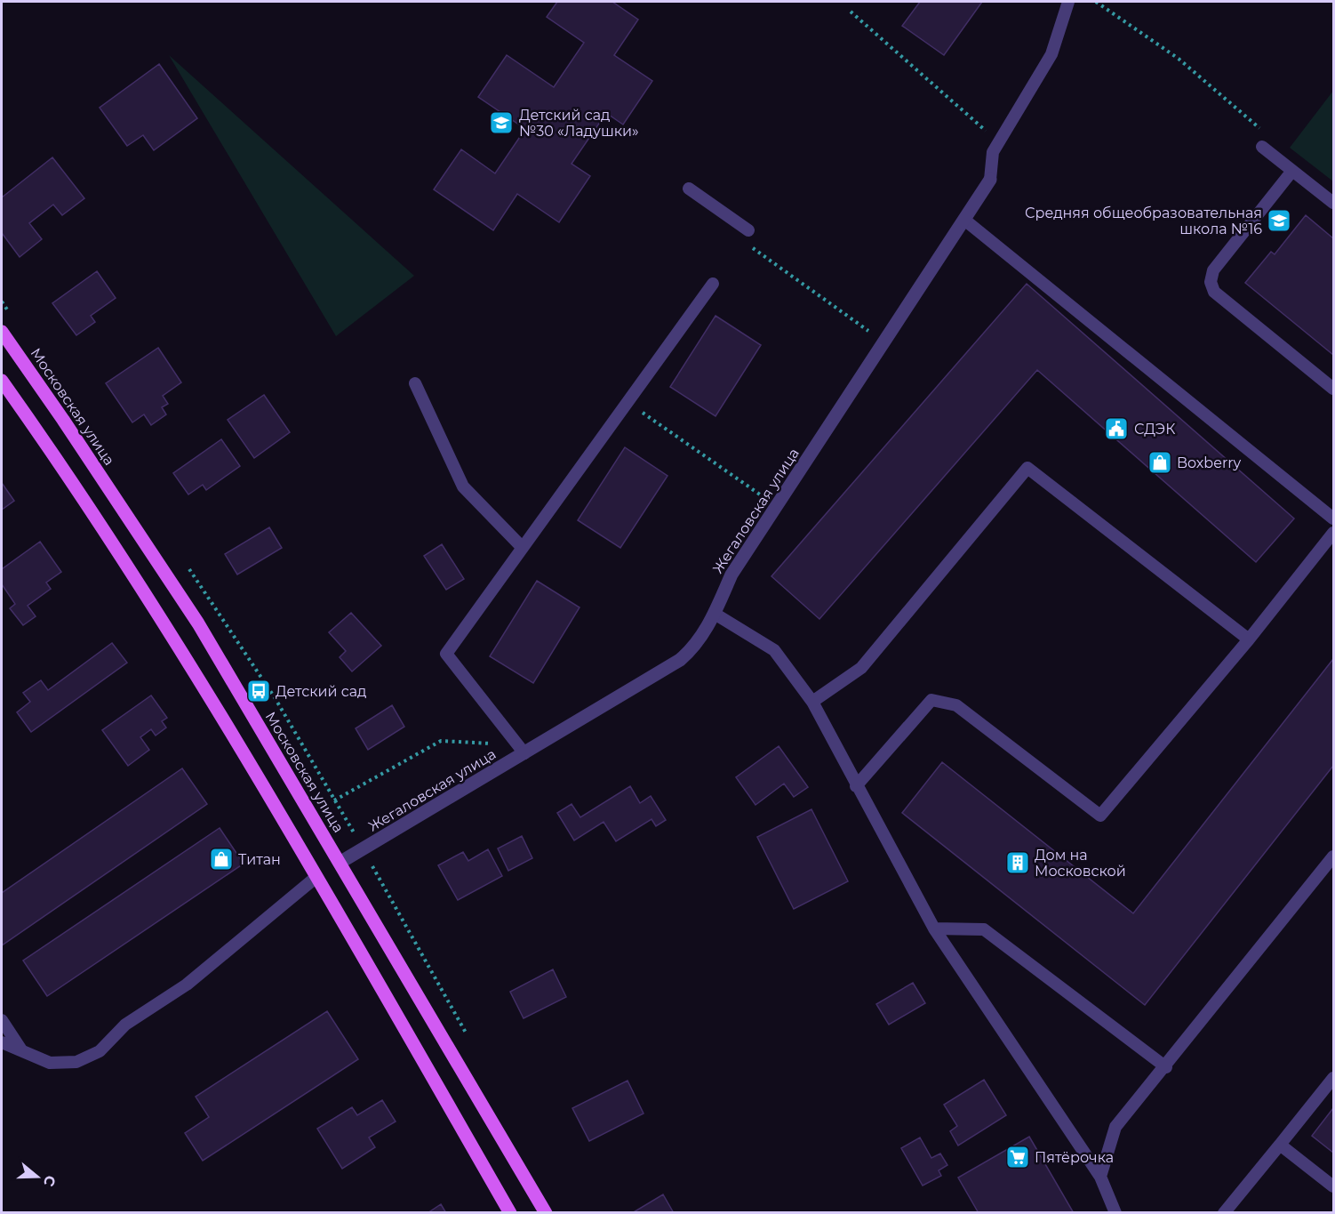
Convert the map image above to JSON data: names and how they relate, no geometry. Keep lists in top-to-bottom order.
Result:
{
  "streets": {
    "main road": ["Московская улица"],
    "street": ["Жегаловская улица"]
  },
  "crossings": [
    ["Московская улица", "Жегаловская улица"]
  ],
  "places": {
    "school or university": ["Детский сад №30 «Ладушки»", "Средняя общеобразовательная школа №16"],
    "public building": ["СДЭК"],
    "shop": ["Boxberry", "Титан"],
    "bus stop": ["Детский сад"],
    "building": ["Дом на Московской"],
    "supermarket": ["Пятёрочка"]
  },
  "north": "right"
}
